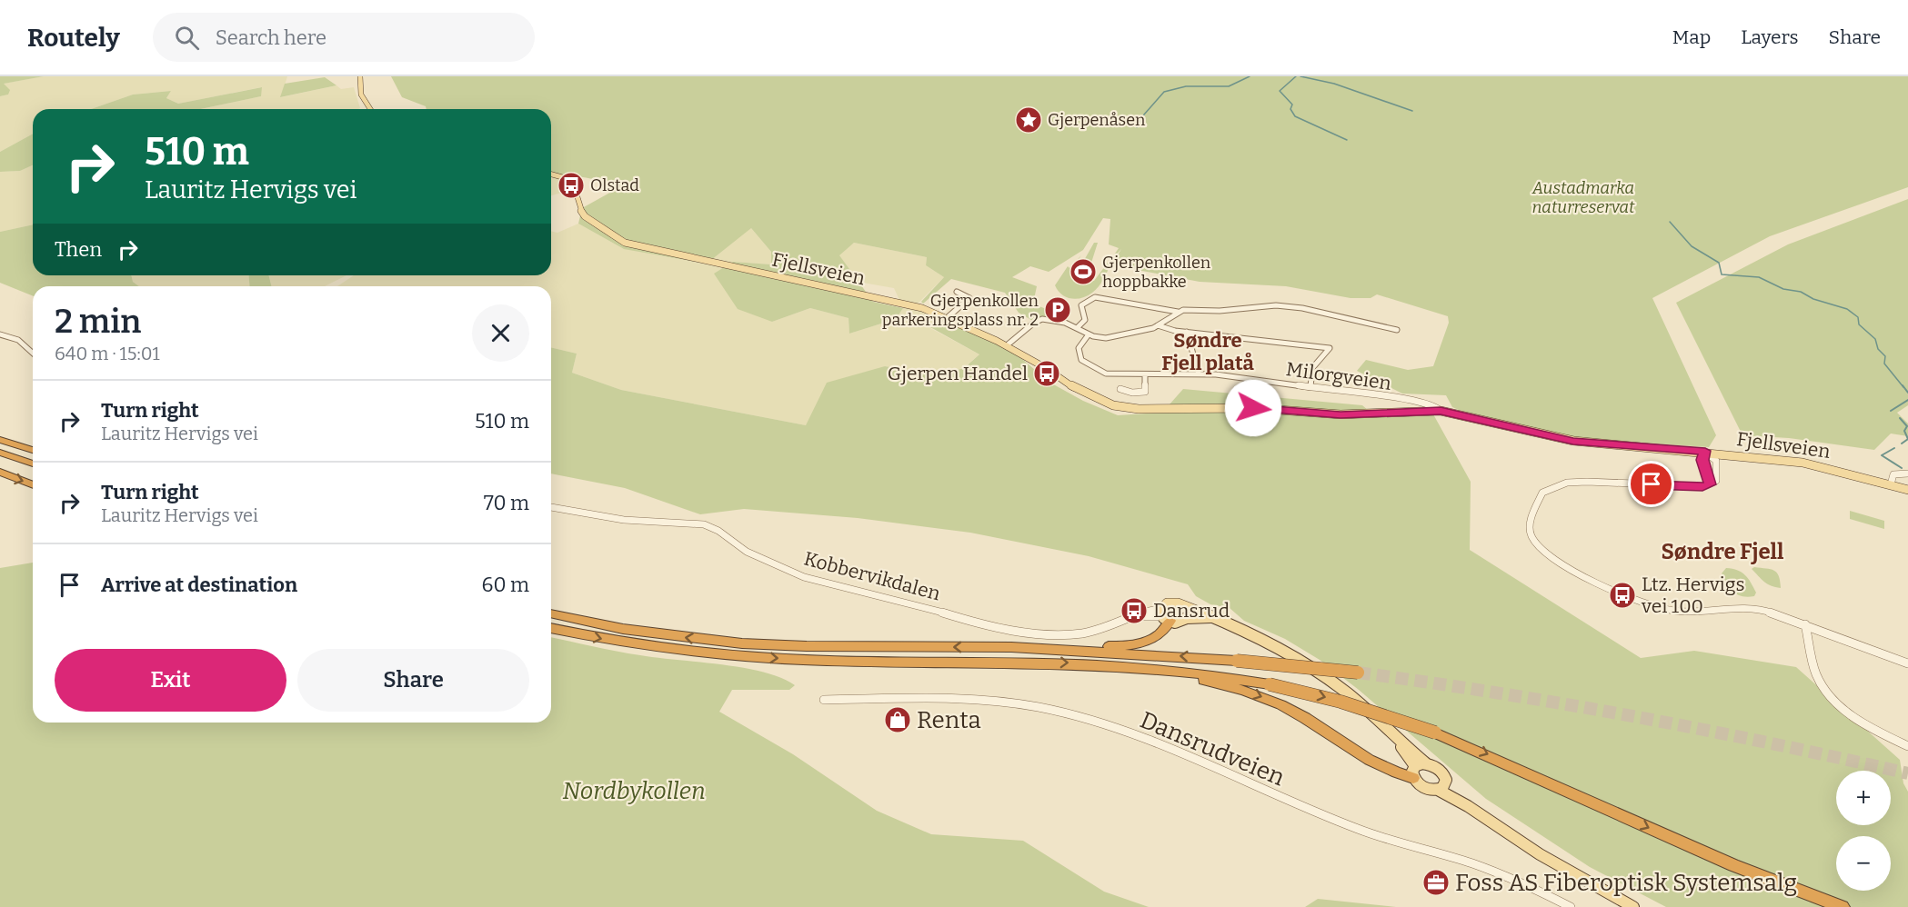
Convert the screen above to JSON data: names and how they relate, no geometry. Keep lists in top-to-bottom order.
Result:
{
  "streets": {
    "main road": ["Fjellsveien"],
    "street": ["Milorgveien", "Kobbervikdalen", "Dansrudveien"]
  },
  "crossings": [
    ["Fjellsveien", "Milorgveien"]
  ],
  "districts": ["Søndre Fjell platå", "Søndre Fjell"],
  "parks": ["Austadmarka naturreservat", "Nordbykollen"],
  "places": {
    "place": ["Gjerpenåsen"],
    "bus stop": [
      "Olstad",
      "Gjerpen Handel",
      "Ltz. Hervigs vei 100",
      "Dansrud"
    ],
    "sports": ["Gjerpenkollen hoppbakke"],
    "parking": ["Gjerpenkollen parkeringsplass nr. 2"],
    "shop": ["Renta"],
    "office": ["Foss AS Fiberoptisk Systemsalg"]
  },
  "page": {
    "header": "Routely",
    "search": "Search here",
    "nav": ["Map", "Layers", "Share"],
    "turn": ["510 m", "Lauritz Hervigs vei"],
    "then": "Then",
    "heading": ["2 min", "640 m · 15:01"],
    "list": [
      {
        "name": "Turn right",
        "note": "Lauritz Hervigs vei",
        "value": "510 m"
      },
      {
        "name": "Turn right",
        "note": "Lauritz Hervigs vei",
        "value": "70 m"
      },
      {
        "name": "Arrive at destination",
        "value": "60 m"
      }
    ],
    "buttons": ["Exit", "Share"],
    "map_buttons": ["+", "−"]
  }
}
